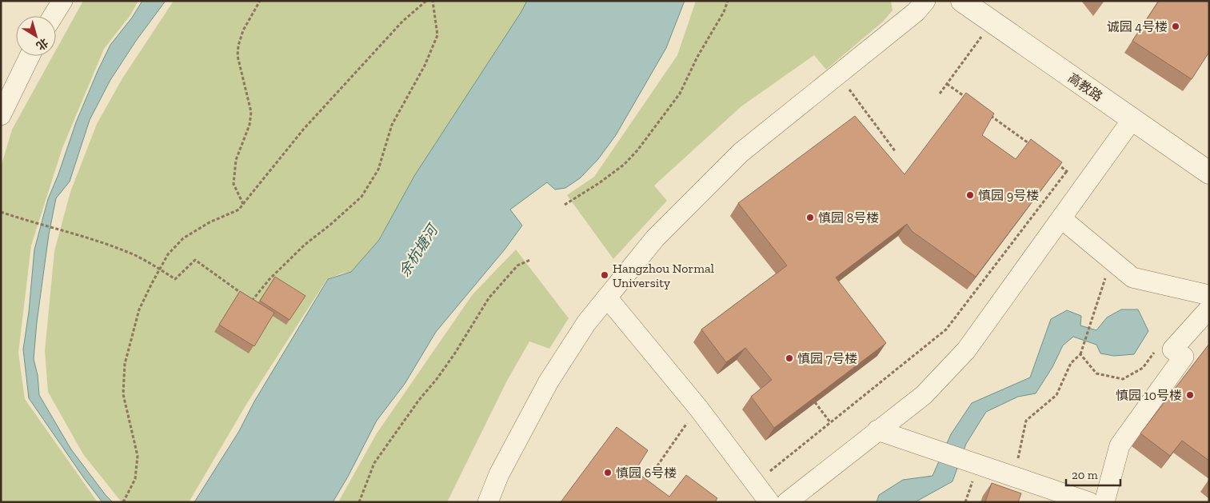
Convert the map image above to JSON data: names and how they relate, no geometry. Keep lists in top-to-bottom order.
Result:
{
  "streets": {
    "street": ["高教路"]
  },
  "water": ["余杭塘河"],
  "places": [
    "诚园 4号楼",
    "慎园 9号楼",
    "慎园 8号楼",
    "Hangzhou Normal University",
    "慎园 7号楼",
    "慎园 10号楼",
    "慎园 6号楼"
  ],
  "scale_bar": "20 m",
  "north": "bottom right"
}
